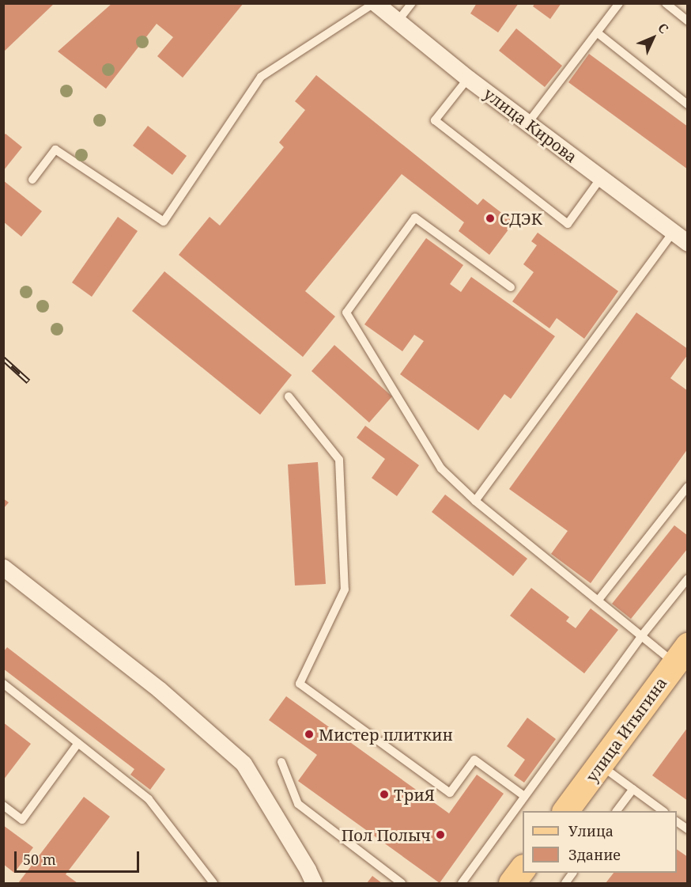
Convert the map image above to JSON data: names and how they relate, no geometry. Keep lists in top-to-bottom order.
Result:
{
  "streets": {
    "main road": ["улица Итыгина"],
    "street": ["улица Кирова"]
  },
  "places": [
    "СДЭК",
    "Мистер плиткин",
    "ТриЯ",
    "Пол Полыч"
  ],
  "legend": ["Улица", "Здание"],
  "scale_bar": "50 m",
  "north": "top right"
}
